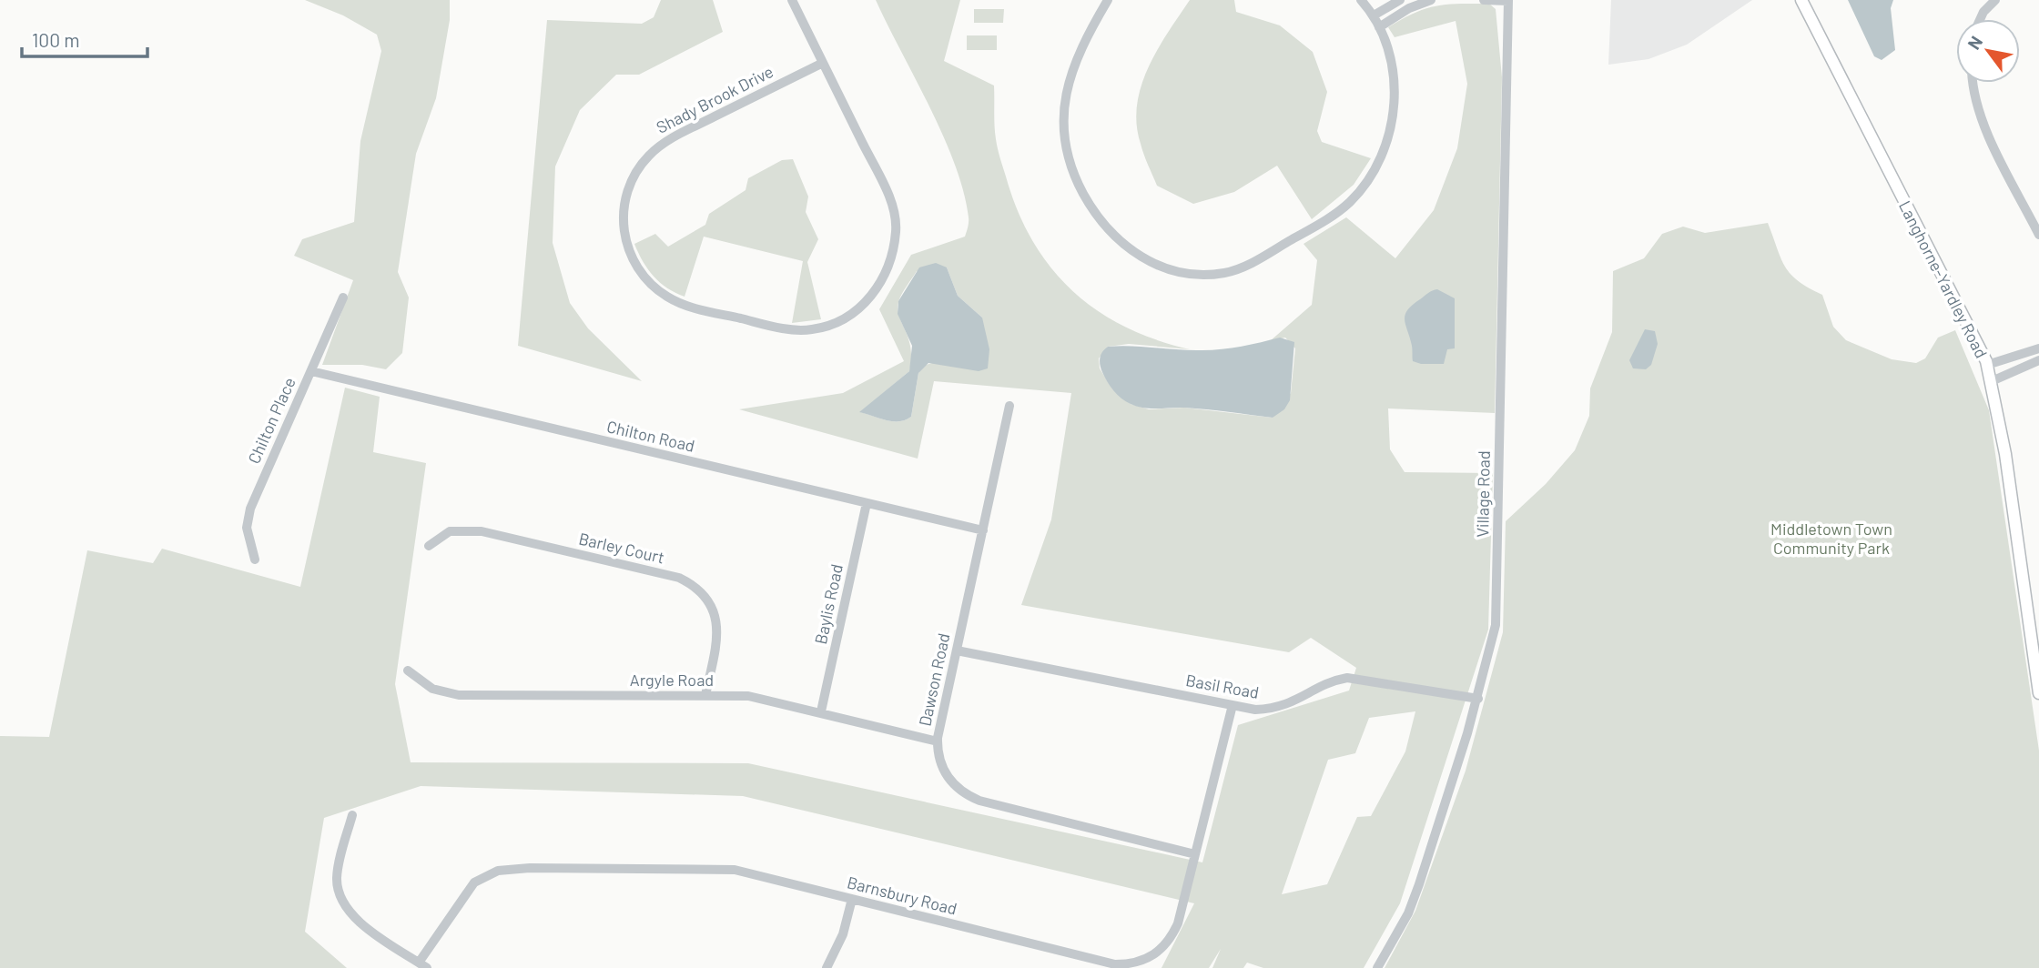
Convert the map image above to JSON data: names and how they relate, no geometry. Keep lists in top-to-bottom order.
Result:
{
  "streets": {
    "main road": ["Langhorne-Yardley Road"],
    "street": [
      "Shady Brook Drive",
      "Chilton Place",
      "Chilton Road",
      "Village Road",
      "Barley Court",
      "Baylis Road",
      "Argyle Road",
      "Dawson Road",
      "Basil Road",
      "Barnsbury Road"
    ]
  },
  "crossings": [
    ["Chilton Place", "Chilton Road"],
    ["Chilton Road", "Baylis Road"],
    ["Chilton Road", "Dawson Road"],
    ["Village Road", "Basil Road"],
    ["Barley Court", "Argyle Road"],
    ["Baylis Road", "Argyle Road"],
    ["Argyle Road", "Dawson Road"],
    ["Dawson Road", "Basil Road"],
    ["Dawson Road", "Barnsbury Road"],
    ["Basil Road", "Barnsbury Road"]
  ],
  "parks": ["Middletown Town Community Park"],
  "scale_bar": "100 m",
  "north": "top left"
}
